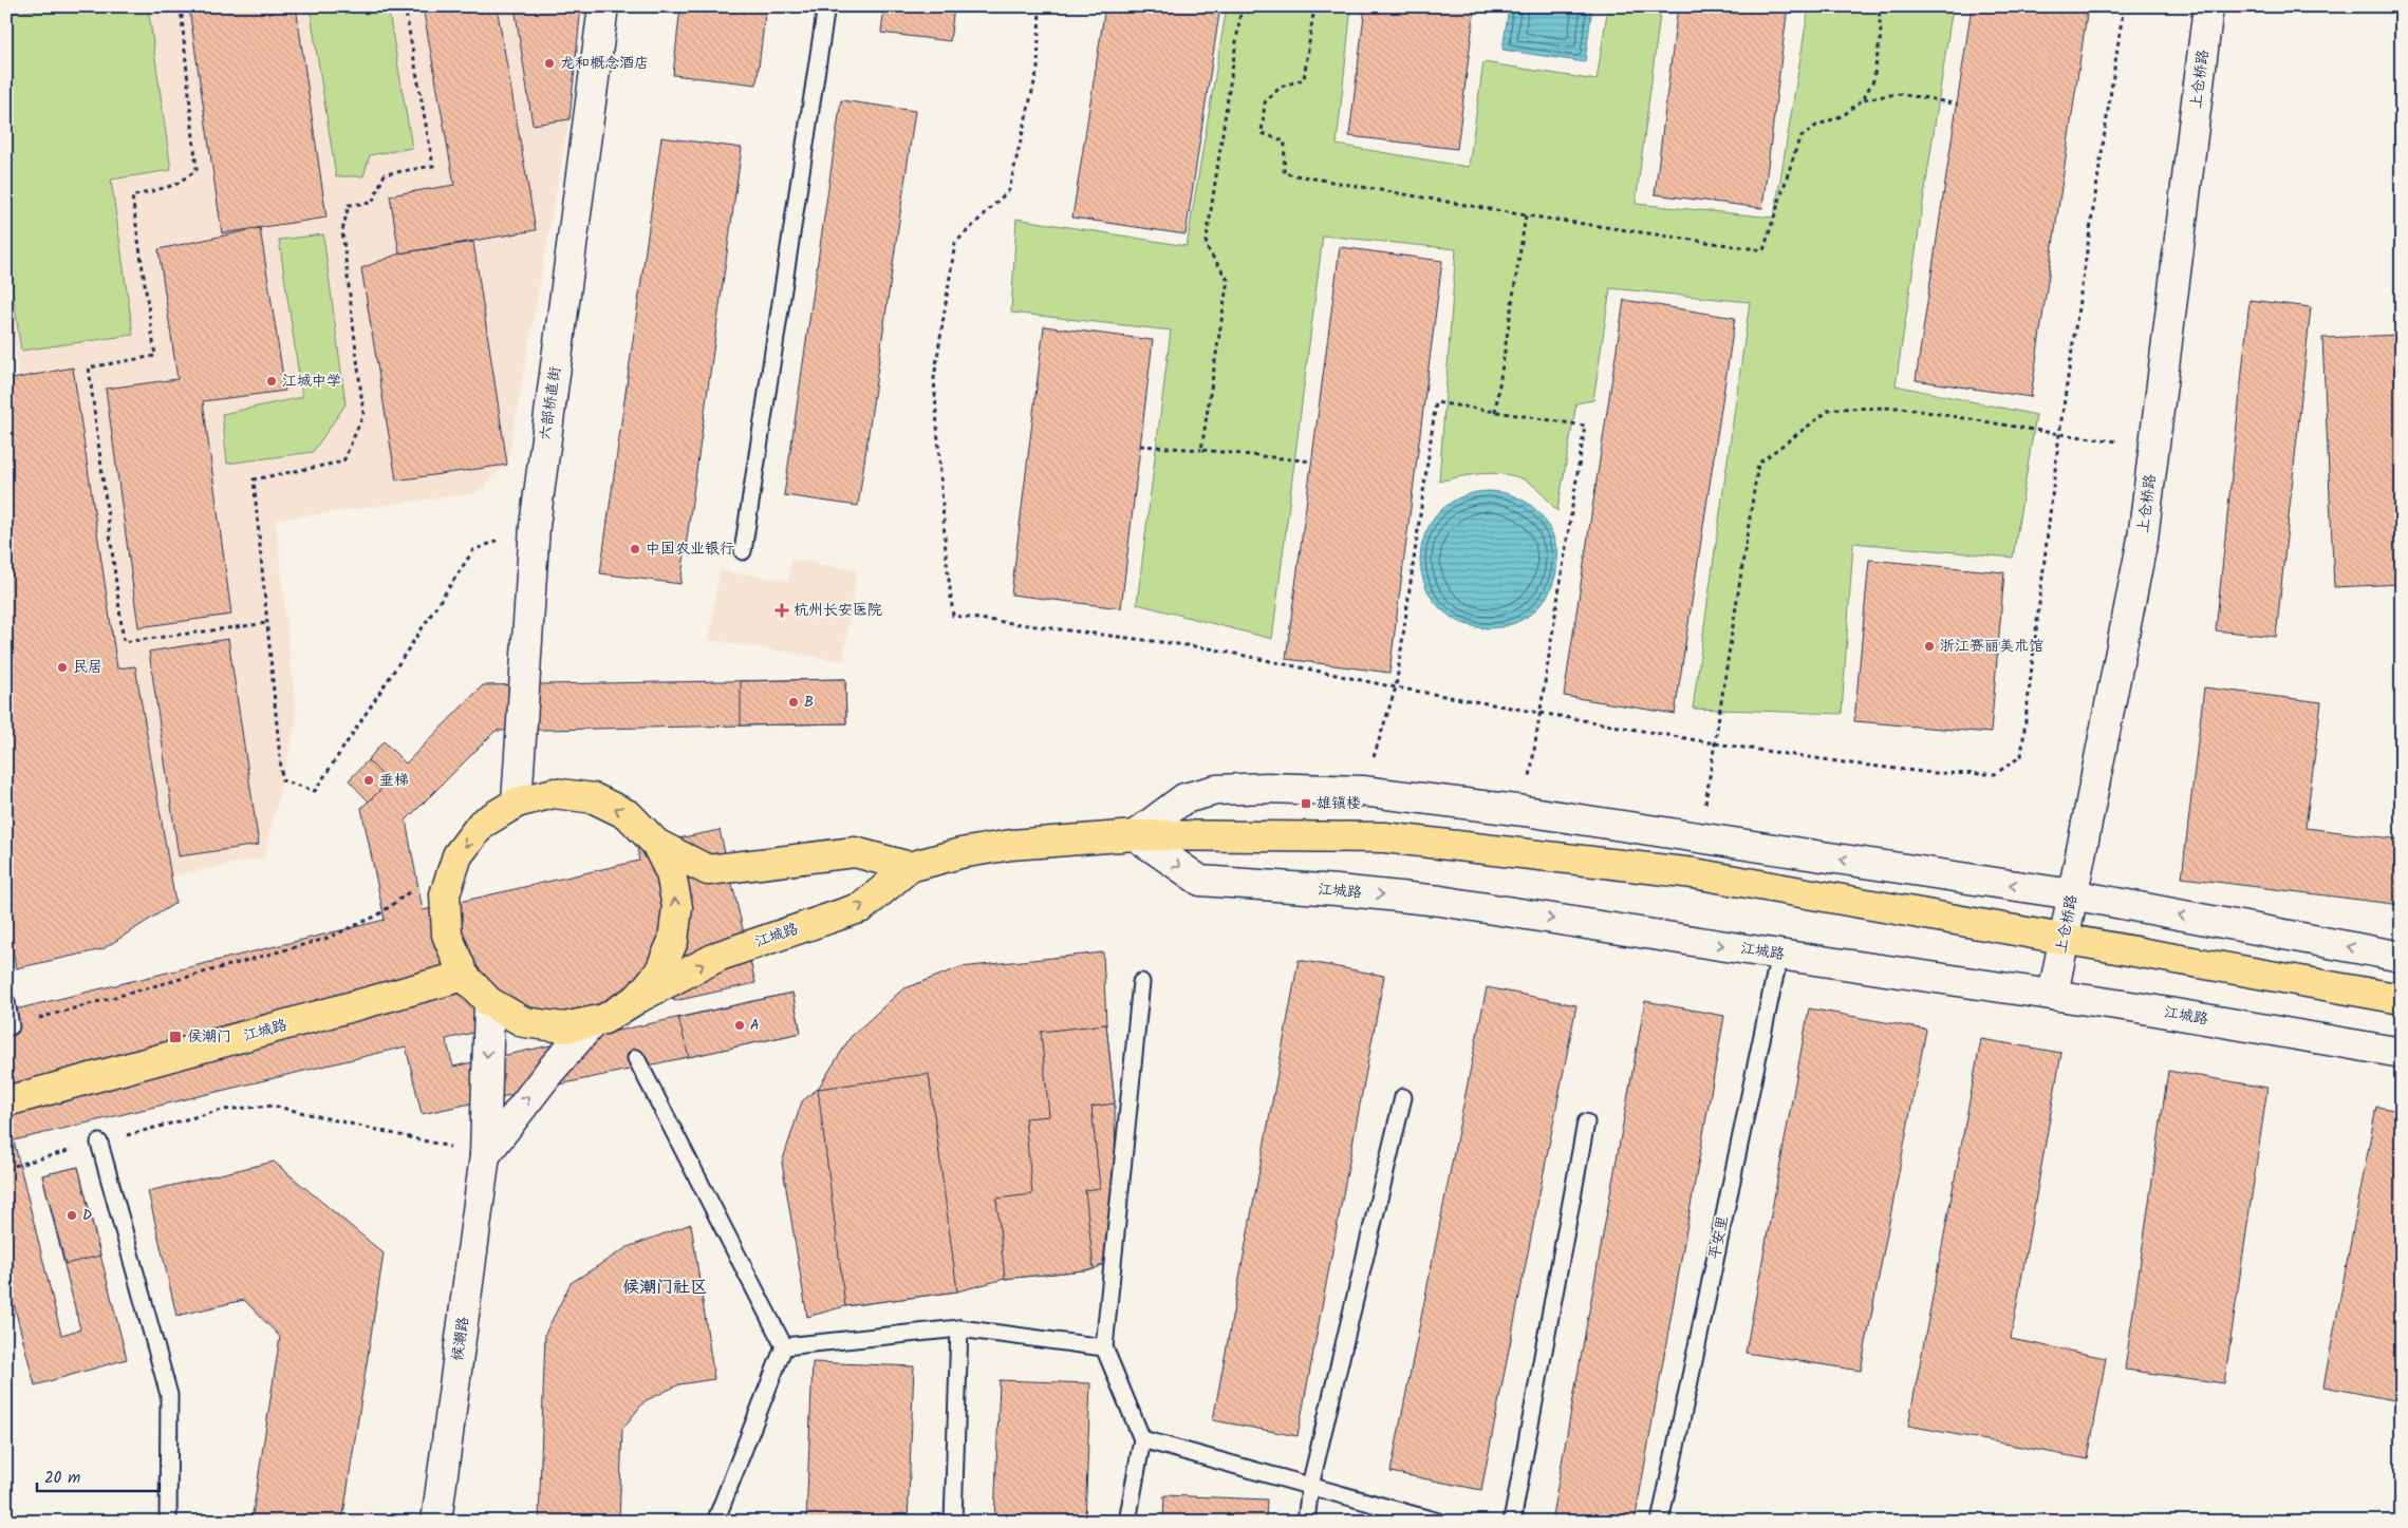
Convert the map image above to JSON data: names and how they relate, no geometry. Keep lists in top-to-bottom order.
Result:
{
  "streets": {
    "main road": ["江城路"],
    "street": ["上仓桥路", "六部桥直街", "候潮路"],
    "lane": ["平安里"]
  },
  "crossings": [
    ["上仓桥路", "江城路"],
    ["六部桥直街", "江城路"],
    ["江城路", "平安里"],
    ["江城路", "候潮路"]
  ],
  "districts": ["候潮门社区"],
  "places": {
    "other": [
      "龙和概念酒店",
      "江城中学",
      "中国农业银行",
      "浙江赛丽美术馆",
      "民居",
      "B",
      "垂梯",
      "A",
      "D"
    ],
    "health": ["杭州长安医院"],
    "transit": ["雄镇楼", "侯潮门"]
  },
  "scale_bar": "20 m"
}
